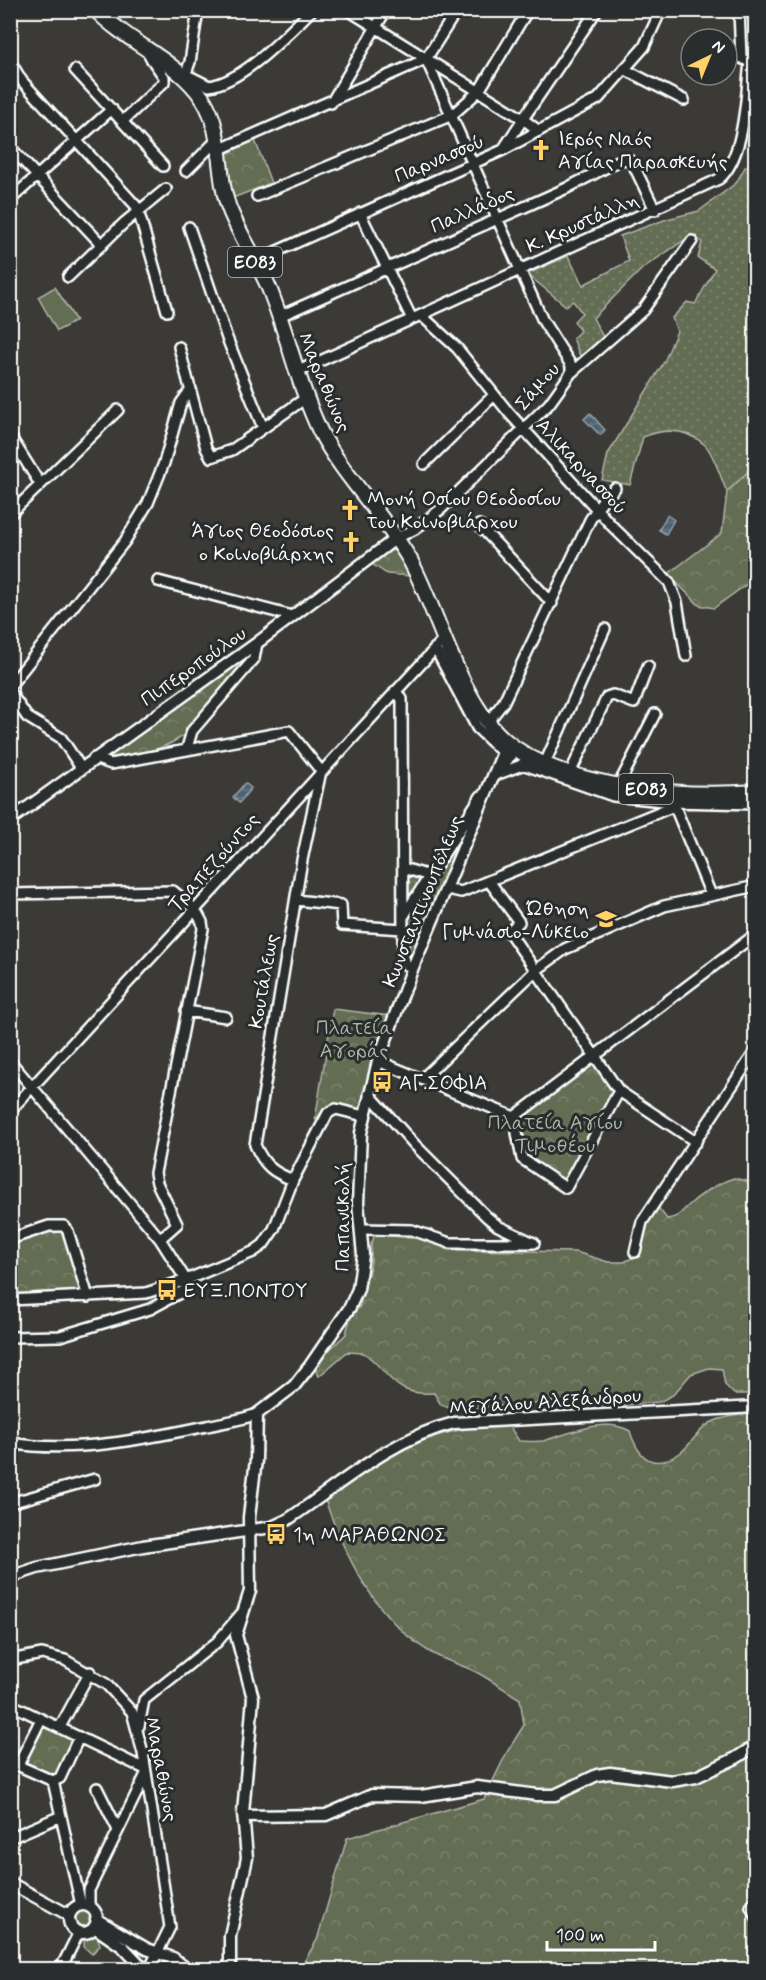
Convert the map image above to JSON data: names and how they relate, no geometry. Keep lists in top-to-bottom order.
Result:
{
  "streets": {
    "main road": ["ΕΟ83", "Μαραθώνος"],
    "street": [
      "Παρνασσού",
      "Παλλάδος",
      "Κ. Κρυστάλλη",
      "Σάμου",
      "Αλικαρνασσού",
      "Πιπεροπούλου",
      "Τραπεζούντος",
      "Κωνσταντινουπόλεως",
      "Κουτάλεως",
      "Παπανικολή",
      "Μεγάλου Αλεξάνδρου"
    ]
  },
  "crossings": [
    ["Παρνασσού", "Μαραθώνος"],
    ["Παλλάδος", "Κ. Κρυστάλλη"],
    ["Παλλάδος", "Μαραθώνος"],
    ["Κ. Κρυστάλλη", "Μαραθώνος"],
    ["Κ. Κρυστάλλη", "Αλικαρνασσού"],
    ["Μαραθώνος", "Σάμου"],
    ["Μαραθώνος", "Πιπεροπούλου"],
    ["Μαραθώνος", "Τραπεζούντος"],
    ["Μαραθώνος", "Κωνσταντινουπόλεως"],
    ["Σάμου", "Αλικαρνασσού"],
    ["Σάμου", "Πιπεροπούλου"],
    ["Τραπεζούντος", "Κουτάλεως"],
    ["Κωνσταντινουπόλεως", "Παπανικολή"]
  ],
  "parks": ["Πλατεία Αγοράς", "Πλατεία Αγίου Τιμοθέου"],
  "places": {
    "church": ["Ιερός Ναός Αγίας Παρασκευής", "Μονή Οσίου Θεοδοσίου του Κοινοβιάρχου", "Άγιος Θεοδόσιος ο Κοινοβιάρχης"],
    "school or university": ["Ώθηση Γυμνάσιο-Λύκειο"],
    "bus stop": ["ΑΓ.ΣΟΦΙΑ", "ΕΥΞ.ΠΟΝΤΟΥ", "1η ΜΑΡΑΘΩΝΟΣ"]
  },
  "scale_bar": "100 m",
  "north": "top right"
}
